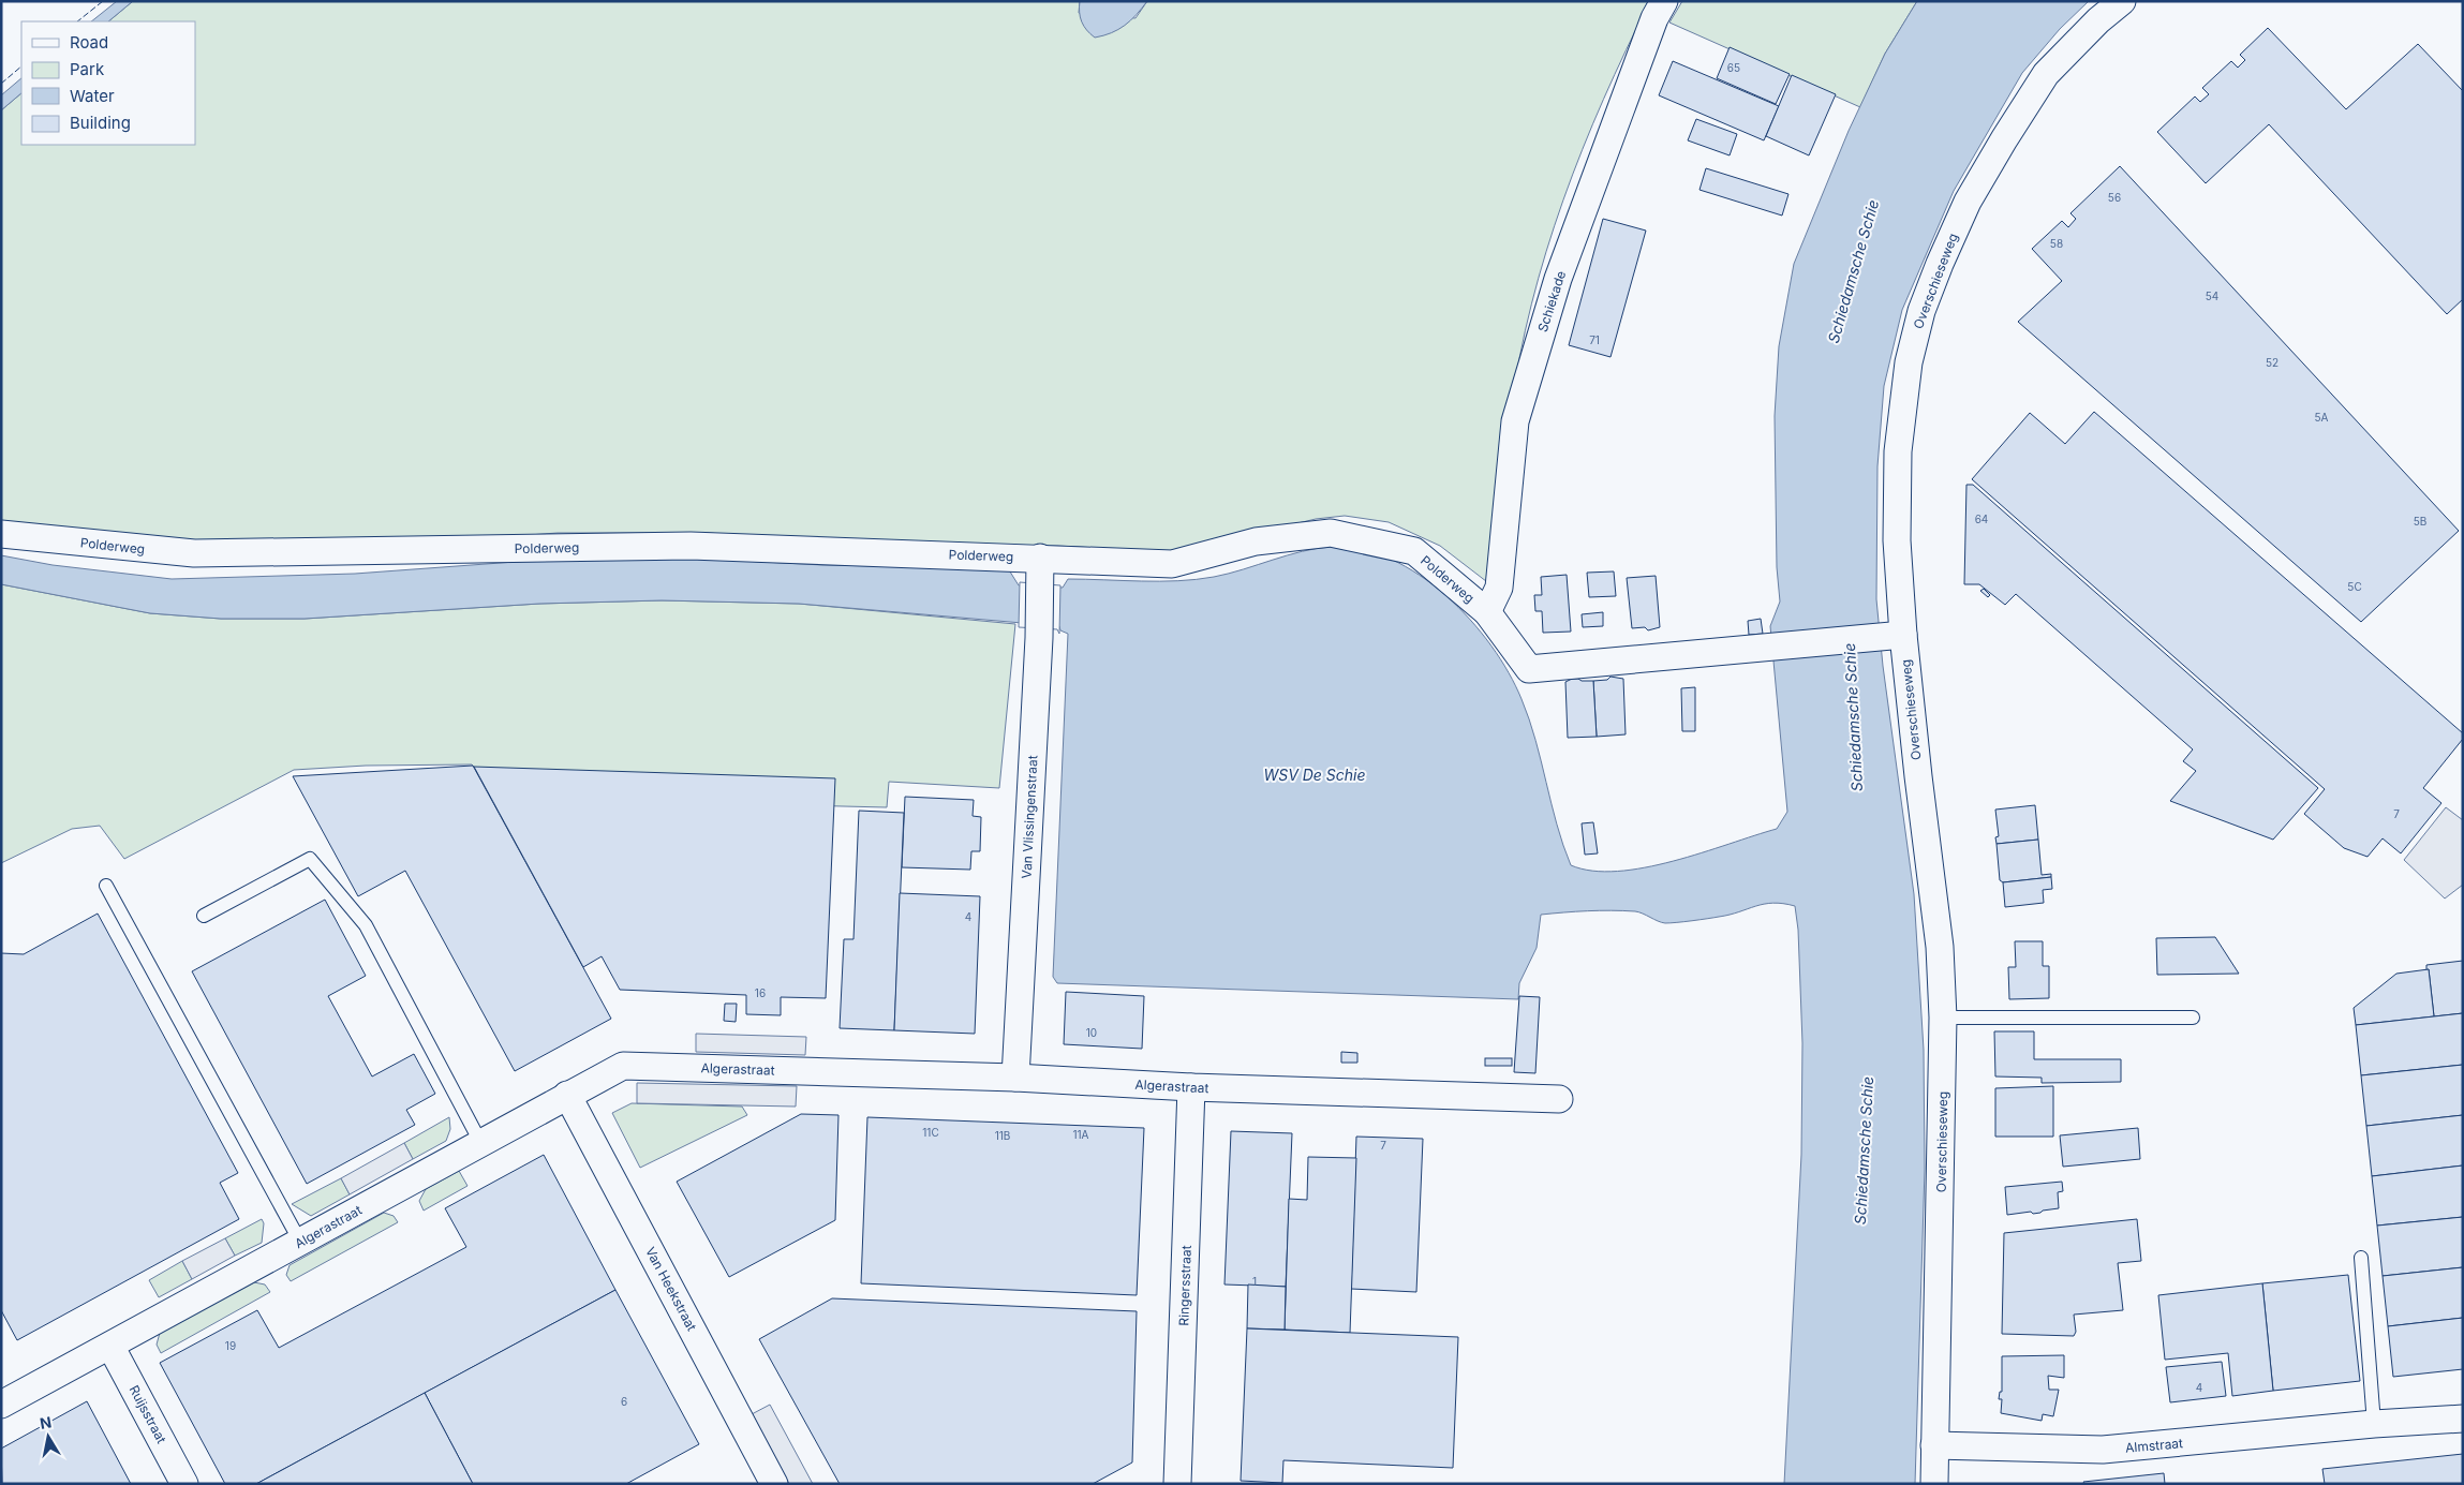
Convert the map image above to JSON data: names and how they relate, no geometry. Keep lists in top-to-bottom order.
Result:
{
  "streets": {
    "street": [
      "Overschieseweg",
      "Schiekade",
      "Polderweg",
      "Van Vlissingenstraat",
      "Algerastraat",
      "Ringersstraat",
      "Van Heekstraat",
      "Ruijsstraat",
      "Almstraat"
    ]
  },
  "crossings": [
    ["Overschieseweg", "Polderweg"],
    ["Overschieseweg", "Almstraat"],
    ["Schiekade", "Polderweg"],
    ["Polderweg", "Van Vlissingenstraat"],
    ["Van Vlissingenstraat", "Algerastraat"],
    ["Algerastraat", "Ringersstraat"],
    ["Algerastraat", "Van Heekstraat"],
    ["Algerastraat", "Ruijsstraat"]
  ],
  "water": ["Schiedamsche Schie", "WSV De Schie"],
  "house_numbers": [
    "65",
    "56",
    "58",
    "54",
    "71",
    "52",
    "5A",
    "64",
    "5B",
    "5C",
    "7",
    "4",
    "16",
    "10",
    "11C",
    "11A",
    "11B",
    "7",
    "1",
    "19",
    "4",
    "6"
  ],
  "legend": [
    "Road",
    "Park",
    "Water",
    "Building"
  ],
  "north": "top"
}
